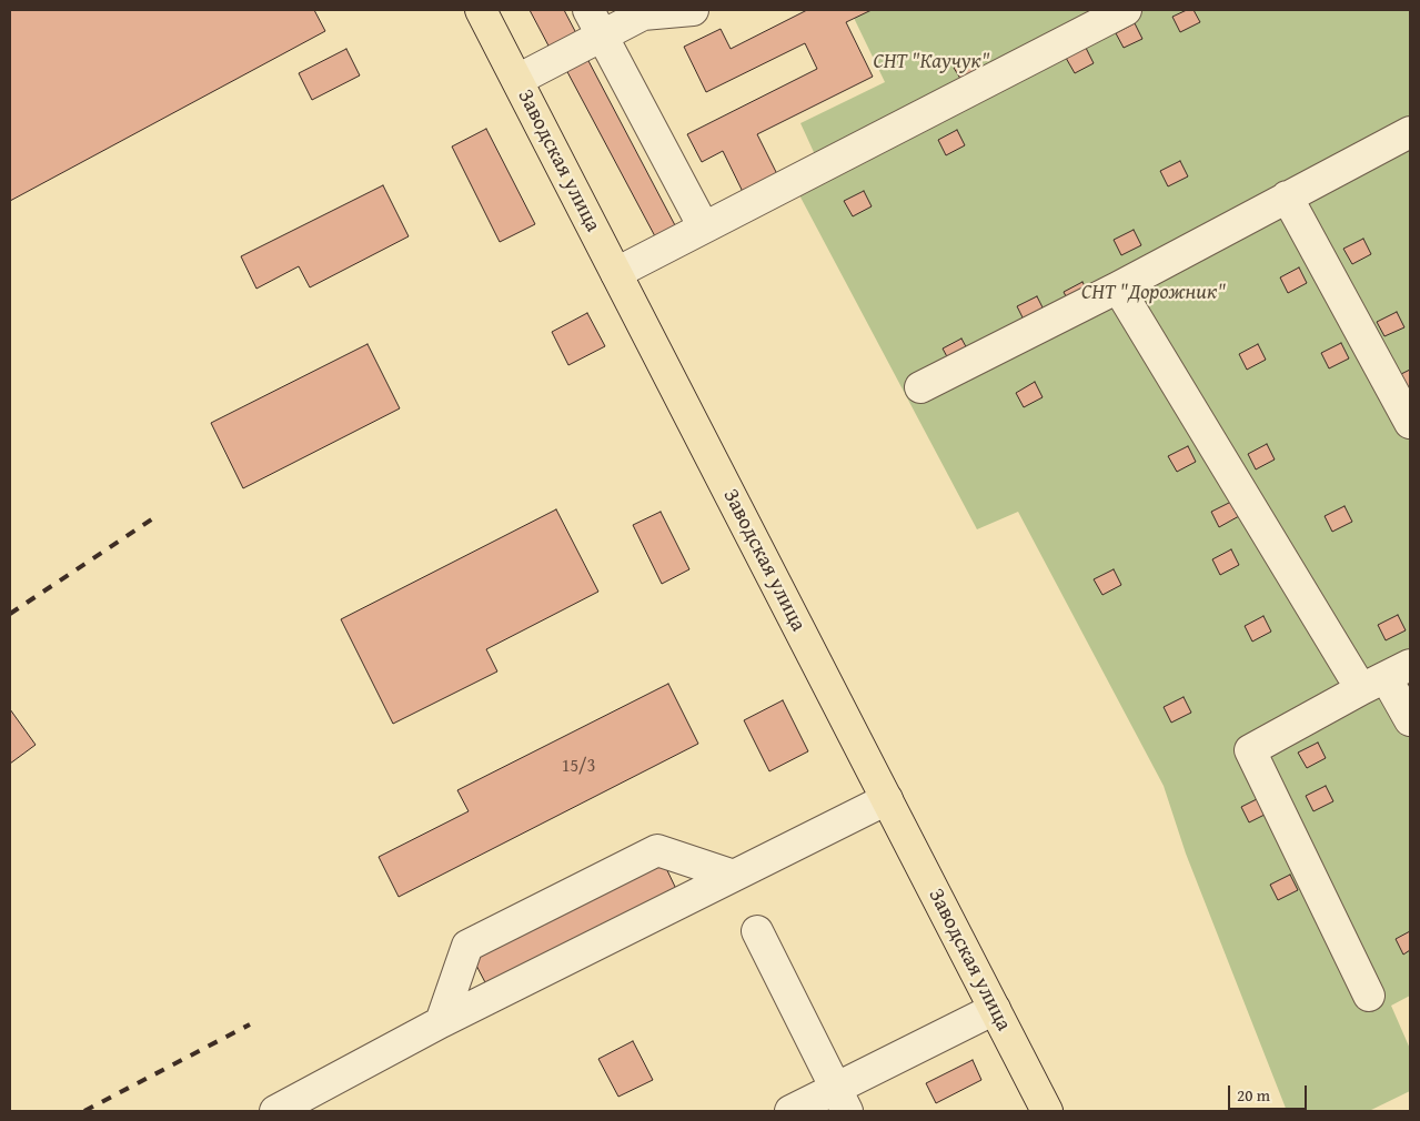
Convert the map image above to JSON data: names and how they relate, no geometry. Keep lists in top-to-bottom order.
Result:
{
  "streets": {
    "main road": ["Заводская улица"]
  },
  "parks": ["СНТ \"Каучук\"", "СНТ \"Дорожник\""],
  "house_numbers": ["15/3"],
  "scale_bar": "20 m"
}
